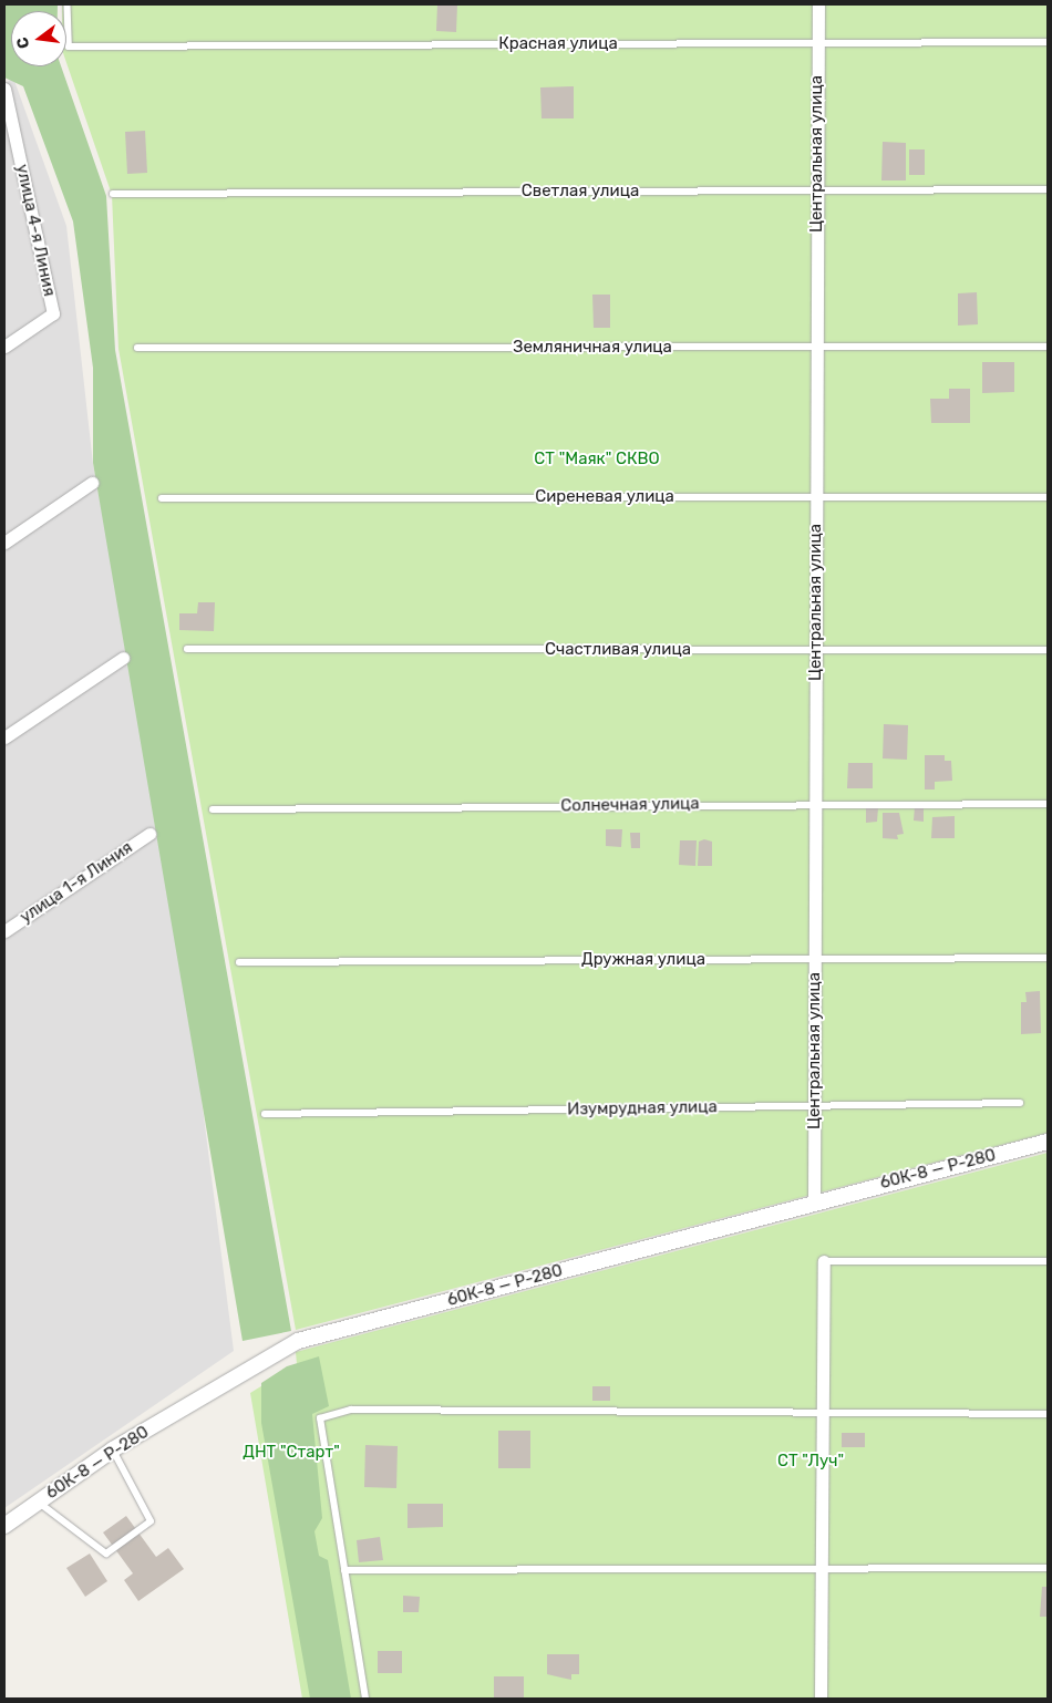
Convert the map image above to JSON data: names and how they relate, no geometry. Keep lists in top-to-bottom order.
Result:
{
  "streets": {
    "street": [
      "Центральная улица",
      "улица 4-я Линия",
      "улица 1-я Линия",
      "60К-8 — Р-280"
    ],
    "lane": [
      "Красная улица",
      "Светлая улица",
      "Земляничная улица",
      "Сиреневая улица",
      "Счастливая улица",
      "Солнечная улица",
      "Дружная улица",
      "Изумрудная улица"
    ]
  },
  "crossings": [
    ["Красная улица", "Центральная улица"],
    ["Центральная улица", "Светлая улица"],
    ["Центральная улица", "Земляничная улица"],
    ["Центральная улица", "Сиреневая улица"],
    ["Центральная улица", "Счастливая улица"],
    ["Центральная улица", "Солнечная улица"],
    ["Центральная улица", "Дружная улица"],
    ["Центральная улица", "Изумрудная улица"],
    ["Центральная улица", "60К-8 — Р-280"]
  ],
  "parks": ["СТ \"Маяк\" СКВО", "ДНТ \"Старт\"", "СТ \"Луч\""],
  "north": "left"
}
